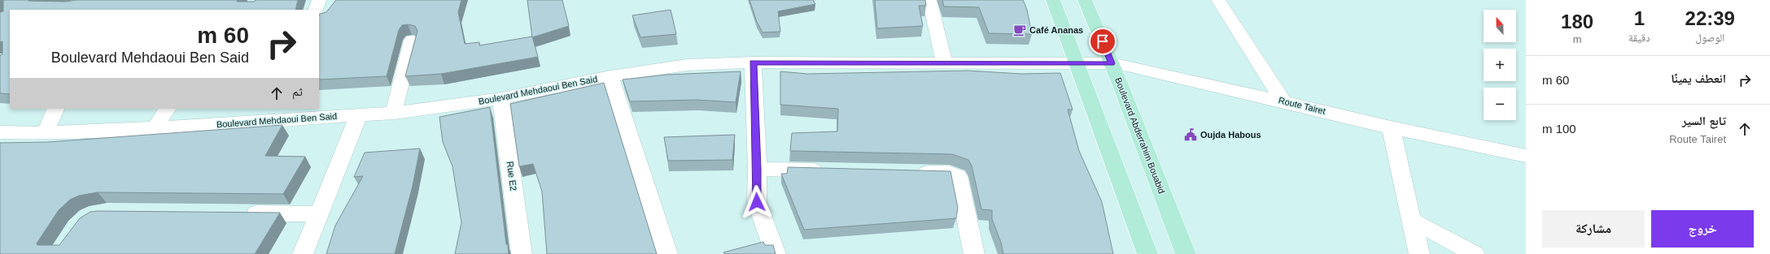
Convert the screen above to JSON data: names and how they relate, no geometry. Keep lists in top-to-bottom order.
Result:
{
  "streets": {
    "main road": ["Boulevard Abderrahim Bouabid"],
    "street": ["Boulevard Mehdaoui Ben Said", "Route Tairet", "Rue E2"]
  },
  "crossings": [
    ["Boulevard Mehdaoui Ben Said", "Route Tairet"],
    ["Boulevard Mehdaoui Ben Said", "Rue E2"],
    ["Route Tairet", "Boulevard Abderrahim Bouabid"]
  ],
  "places": {
    "cafe": ["Café Ananas"],
    "public building": ["Oujda Habous"]
  },
  "north": "top",
  "page": {
    "eta": [
      "22:39",
      "الوصول",
      "1",
      "دقيقة",
      "180",
      "m"
    ],
    "map_buttons": ["+", "−"],
    "turn": ["60 m", "Boulevard Mehdaoui Ben Said"],
    "list": [
      {
        "name": "انعطف يمينًا",
        "value": "60 m"
      },
      {
        "name": "تابع السير",
        "note": "Route Tairet",
        "value": "100 m"
      }
    ],
    "then": "ثم",
    "buttons": ["خروج", "مشاركة"]
  }
}
